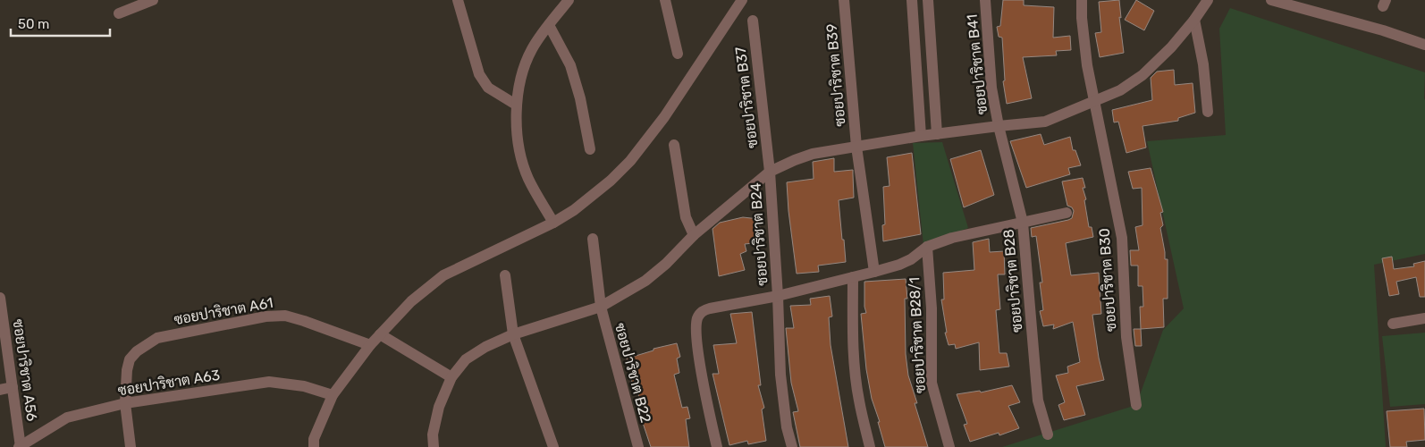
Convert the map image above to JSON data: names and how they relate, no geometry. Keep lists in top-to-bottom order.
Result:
{
  "streets": {
    "street": [
      "ซอยปาริชาต B41",
      "ซอยปาริชาต B39",
      "ซอยปาริชาต B37",
      "ซอยปาริชาต B24",
      "ซอยปาริชาต B30",
      "ซอยปาริชาต B28",
      "ซอยปาริชาต A61",
      "ซอยปาริชาต B28/1",
      "ซอยปาริชาต A56",
      "ซอยปาริชาต B22",
      "ซอยปาริชาต A63"
    ]
  },
  "crossings": [
    ["ซอยปาริชาต B41", "ซอยปาริชาต B28"],
    ["ซอยปาริชาต B37", "ซอยปาริชาต B24"],
    ["ซอยปาริชาต A61", "ซอยปาริชาต A63"],
    ["ซอยปาริชาต A56", "ซอยปาริชาต A63"]
  ],
  "scale_bar": "50 m"
}
